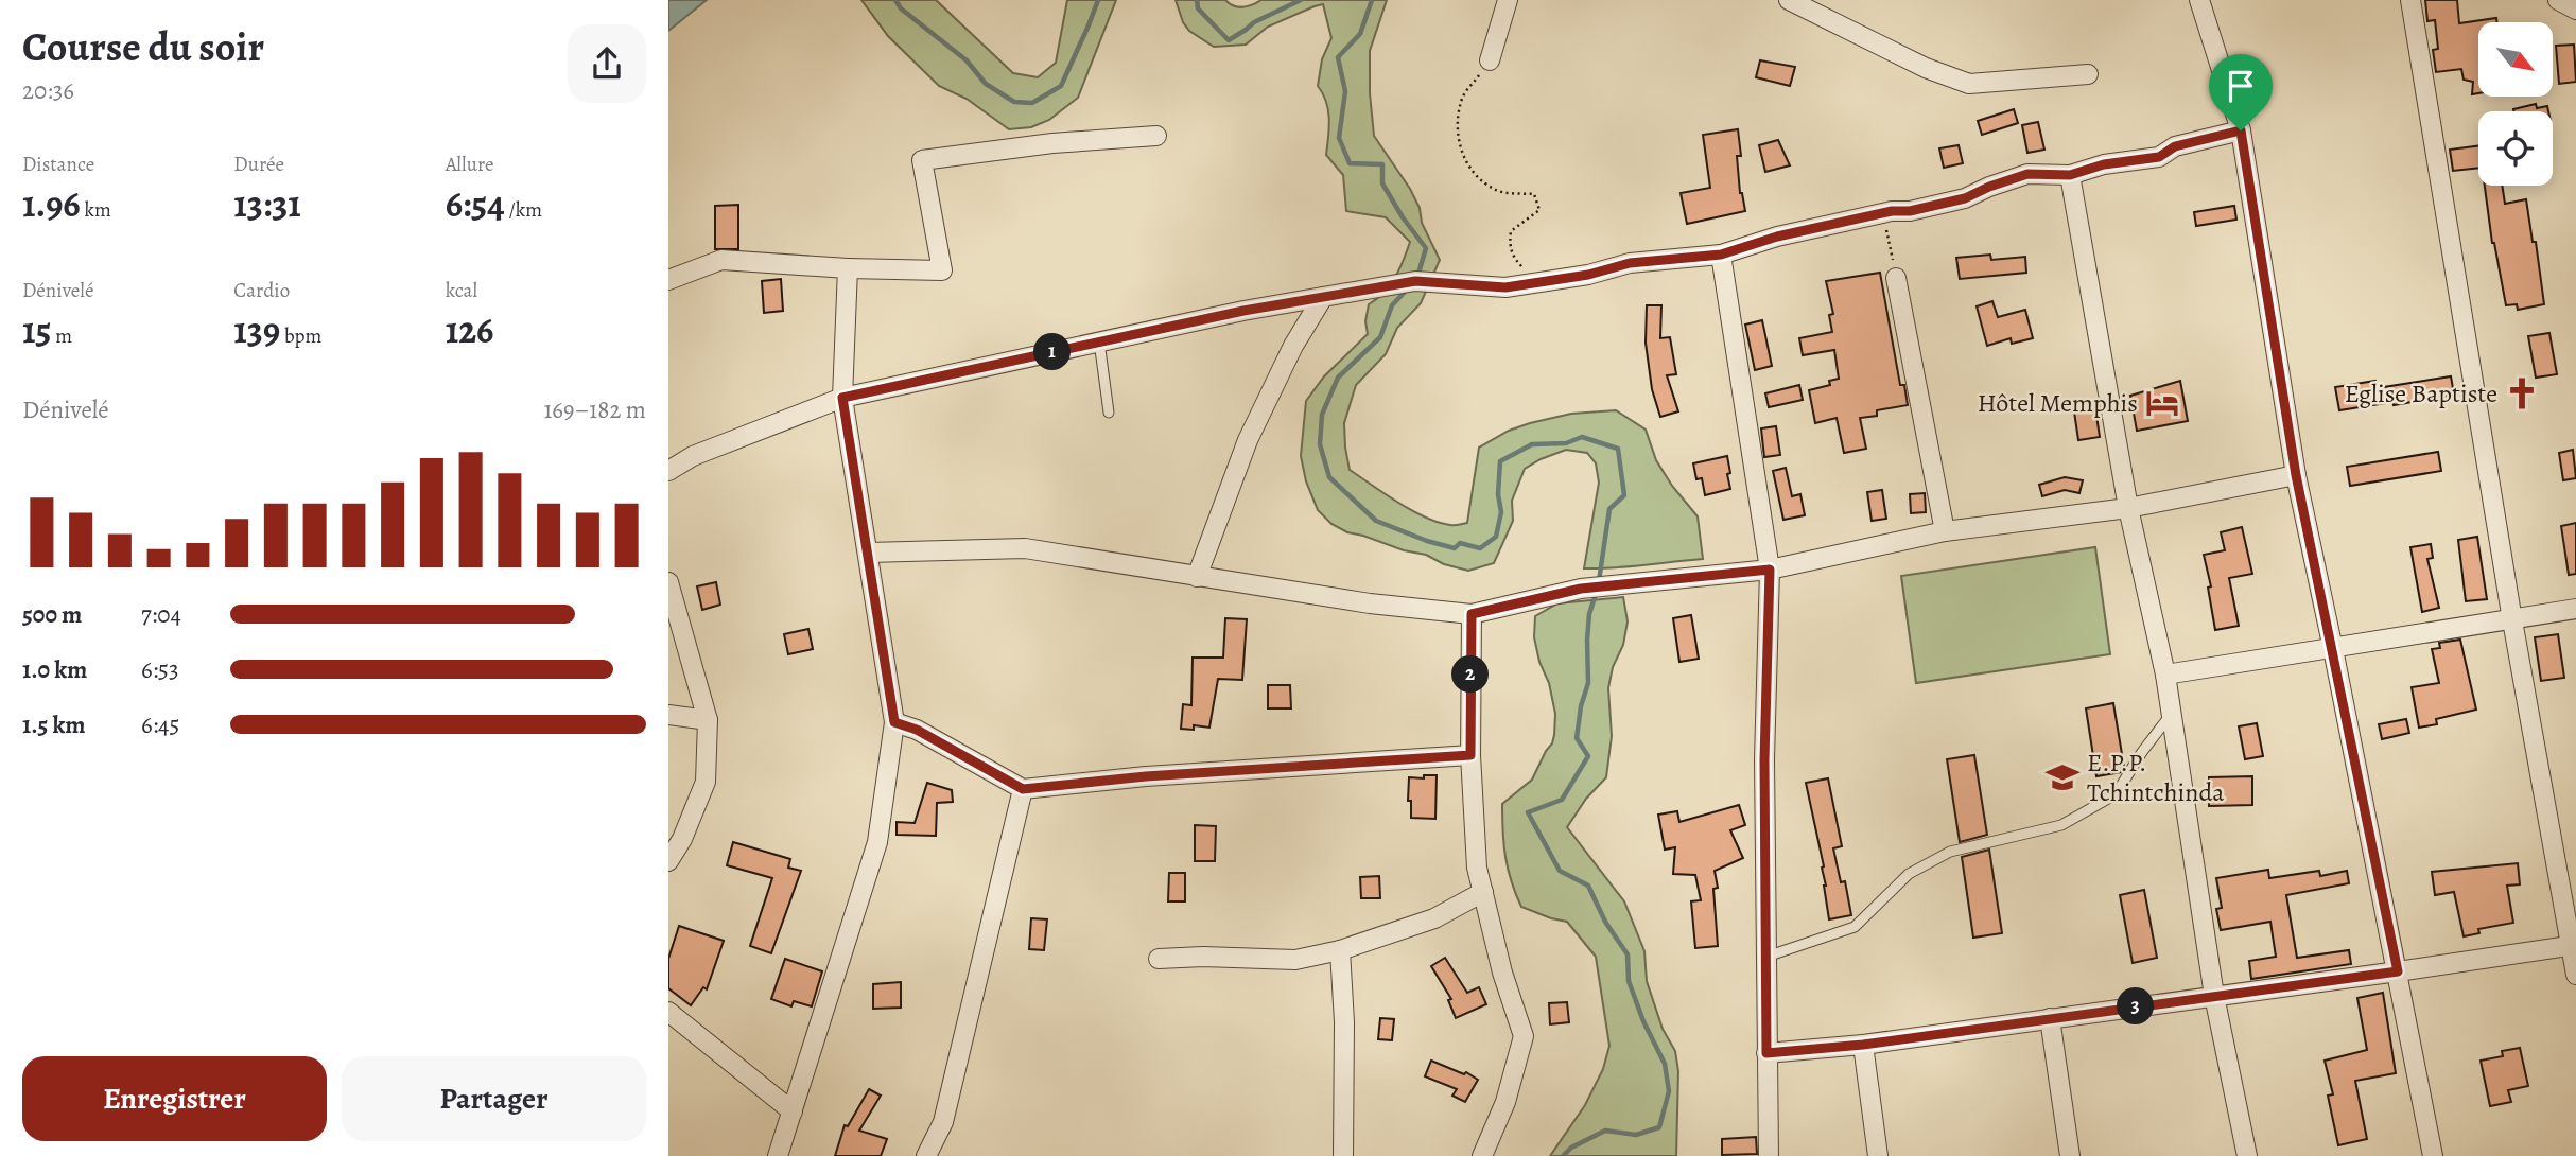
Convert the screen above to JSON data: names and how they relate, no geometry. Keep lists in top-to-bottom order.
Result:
{
  "places": {
    "church": ["Eglise Baptiste"],
    "hotel": ["Hôtel Memphis"],
    "school or university": ["E.P.P. Tchintchinda"]
  },
  "north": "bottom right",
  "page": {
    "heading": ["Course du soir", "20:36"],
    "stats": [
      ["Distance", "1.96 km"],
      ["Durée", "13:31"],
      ["Allure", "6:54 /km"],
      ["Dénivelé", "15 m"],
      ["Cardio", "139 bpm"],
      ["kcal", "126"]
    ],
    "pins": ["1", "2", "3"],
    "chart": ["Dénivelé", "169–182 m"],
    "list": [
      {
        "name": "500 m",
        "note": "7:04"
      },
      {
        "name": "1.0 km",
        "note": "6:53"
      },
      {
        "name": "1.5 km",
        "note": "6:45"
      }
    ],
    "buttons": ["Enregistrer", "Partager"]
  }
}
